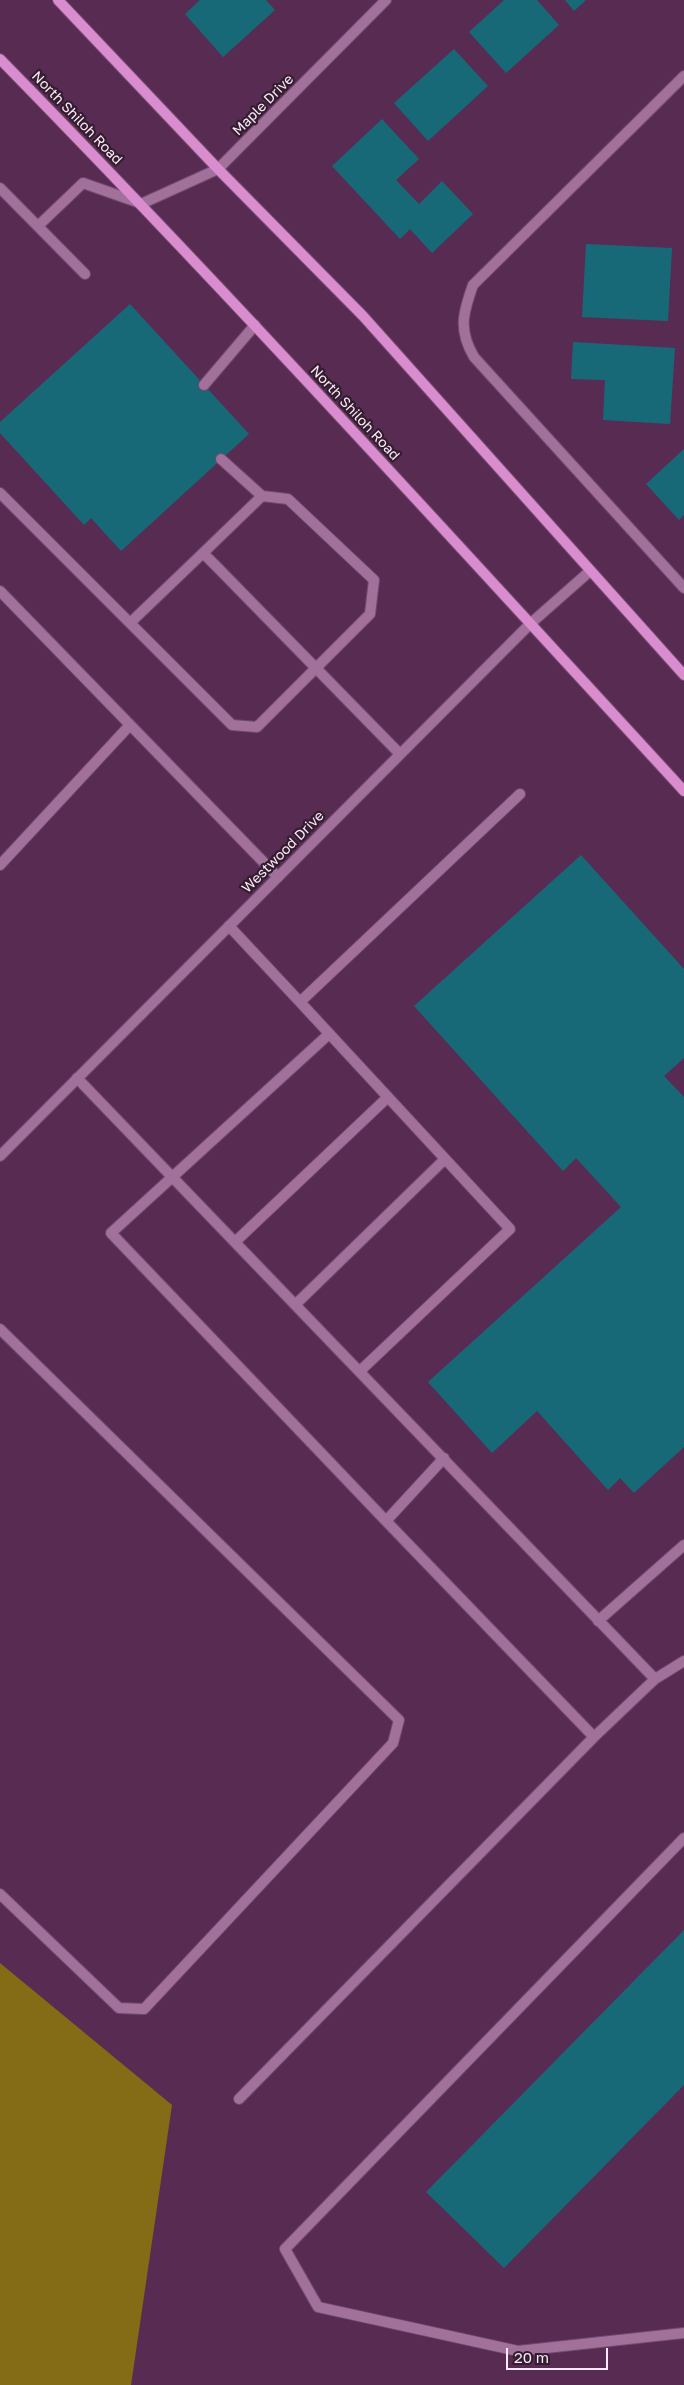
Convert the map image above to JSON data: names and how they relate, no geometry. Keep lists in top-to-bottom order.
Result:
{
  "streets": {
    "main road": ["North Shiloh Road"],
    "street": ["Maple Drive", "Westwood Drive"]
  },
  "crossings": [
    ["Maple Drive", "North Shiloh Road"],
    ["North Shiloh Road", "Westwood Drive"]
  ],
  "scale_bar": "20 m"
}
